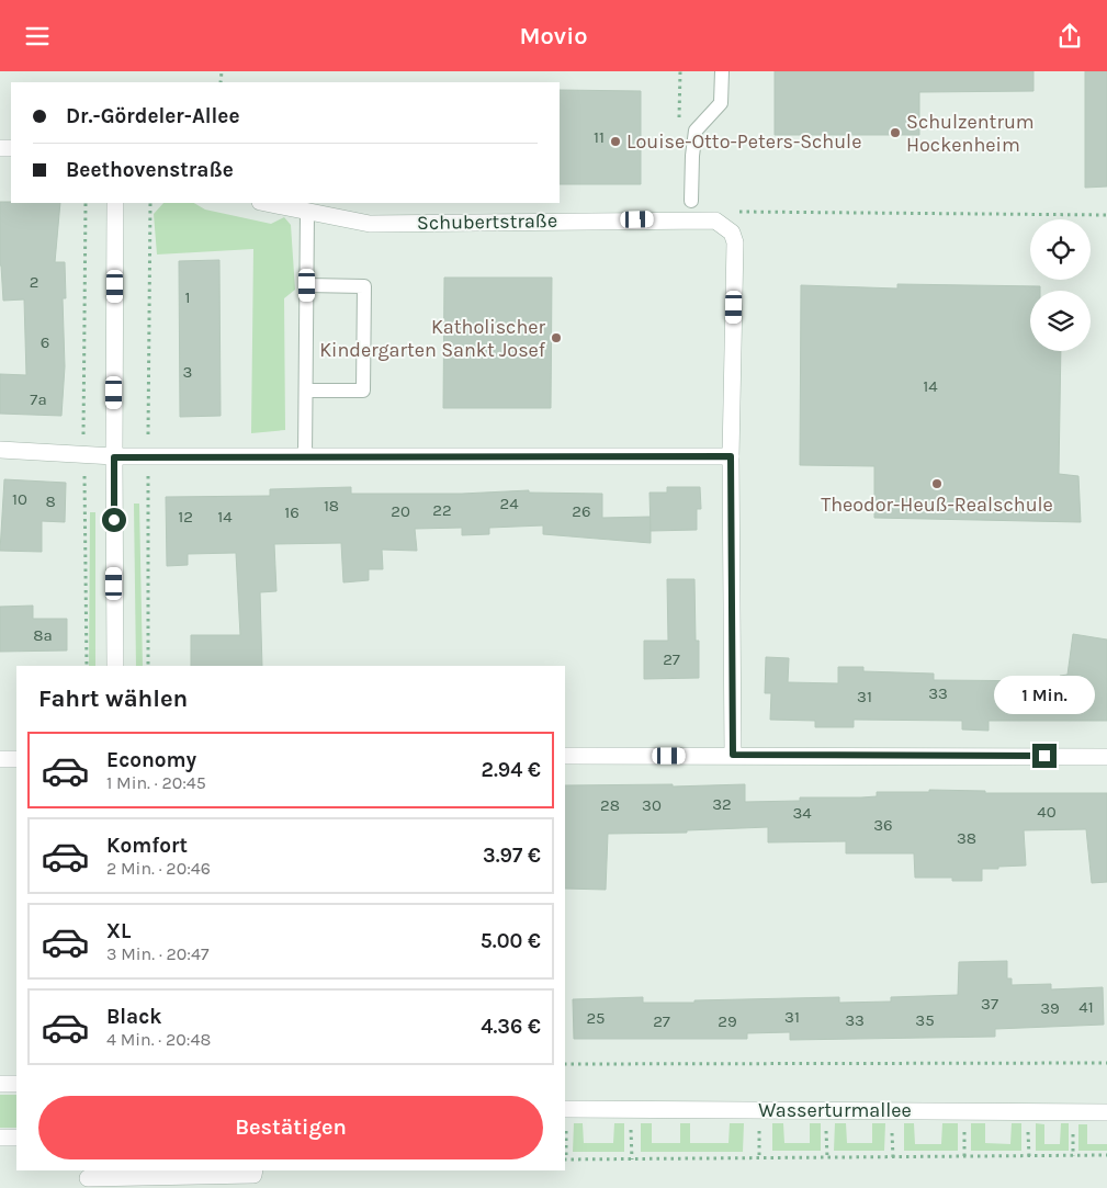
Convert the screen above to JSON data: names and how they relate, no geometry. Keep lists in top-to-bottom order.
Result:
{
  "streets": {
    "street": ["Schubertstraße", "Wasserturmallee"]
  },
  "places": [
    "Schulzentrum Hockenheim",
    "Louise-Otto-Peters-Schule",
    "Katholischer Kindergarten Sankt Josef",
    "Theodor-Heuß-Realschule"
  ],
  "house_numbers": [
    "11",
    "2",
    "1",
    "6",
    "3",
    "14",
    "7a",
    "10",
    "8",
    "24",
    "18",
    "22",
    "20",
    "26",
    "16",
    "12",
    "14",
    "8a",
    "27",
    "33",
    "31",
    "32",
    "28",
    "30",
    "40",
    "34",
    "36",
    "38",
    "37",
    "41",
    "39",
    "31",
    "25",
    "33",
    "35",
    "27",
    "29"
  ],
  "page": {
    "header": "Movio",
    "banner": ["Dr.-Gördeler-Allee", "Beethovenstraße"],
    "heading": "Fahrt wählen",
    "bubble": "1 Min.",
    "list": [
      {
        "name": "Economy",
        "note": "1 Min. · 20:45",
        "value": "2.94 €"
      },
      {
        "name": "Komfort",
        "note": "2 Min. · 20:46",
        "value": "3.97 €"
      },
      {
        "name": "XL",
        "note": "3 Min. · 20:47",
        "value": "5.00 €"
      },
      {
        "name": "Black",
        "note": "4 Min. · 20:48",
        "value": "4.36 €"
      }
    ],
    "buttons": "Bestätigen"
  }
}
